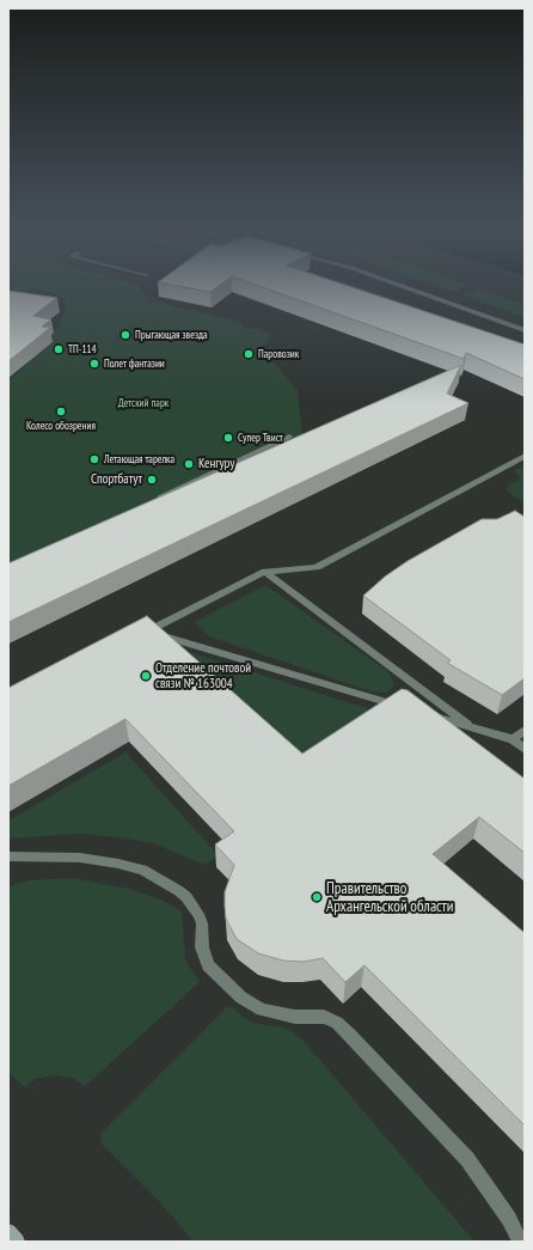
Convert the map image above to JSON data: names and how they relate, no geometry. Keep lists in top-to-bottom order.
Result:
{
  "parks": ["Детский парк"],
  "places": [
    "Прыгающая звезда",
    "ТП-114",
    "Паровозик",
    "Полет фантазии",
    "Колесо обозрения",
    "Супер Твист",
    "Летающая тарелка",
    "Кенгуру",
    "Спортбатут",
    "Отделение почтовой связи № 163004",
    "Правительство Архангельской области"
  ]
}
